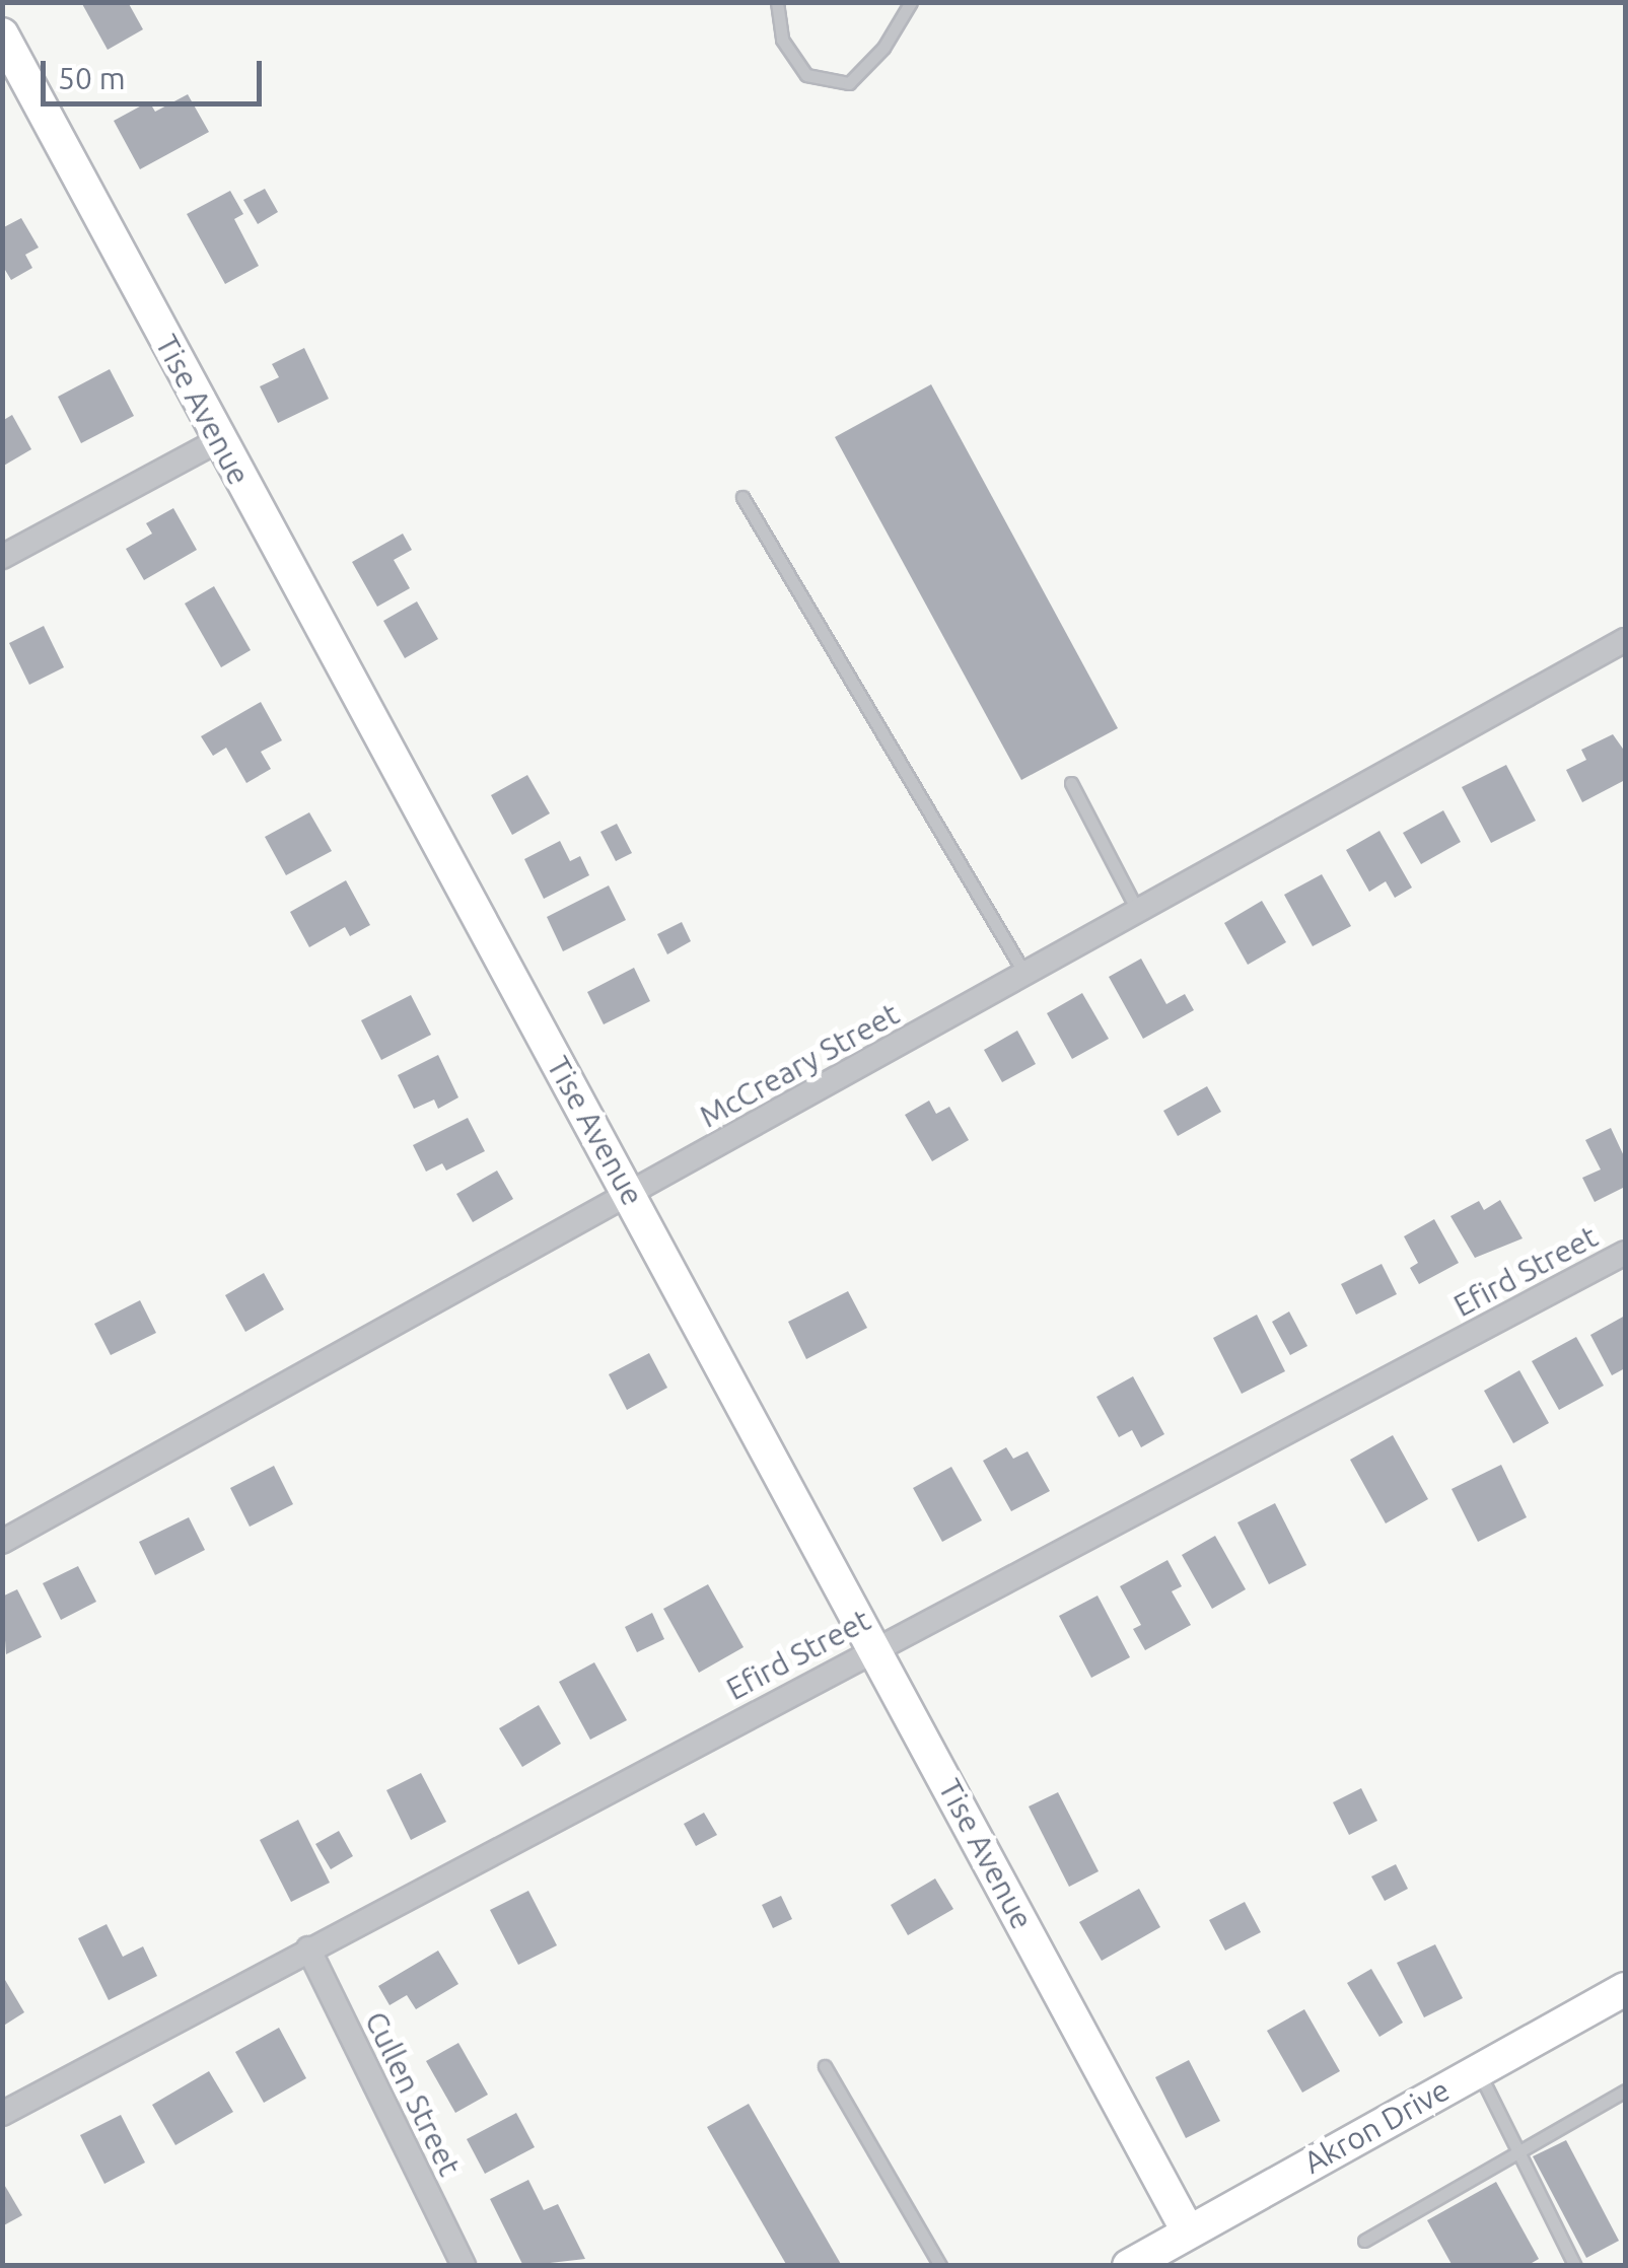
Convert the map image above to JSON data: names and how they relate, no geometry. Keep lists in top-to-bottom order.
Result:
{
  "streets": {
    "street": [
      "Tise Avenue",
      "McCreary Street",
      "Efird Street",
      "Cullen Street",
      "Akron Drive"
    ]
  },
  "crossings": [
    ["Tise Avenue", "McCreary Street"],
    ["Tise Avenue", "Efird Street"],
    ["Tise Avenue", "Akron Drive"],
    ["Efird Street", "Cullen Street"]
  ],
  "scale_bar": "50 m"
}
